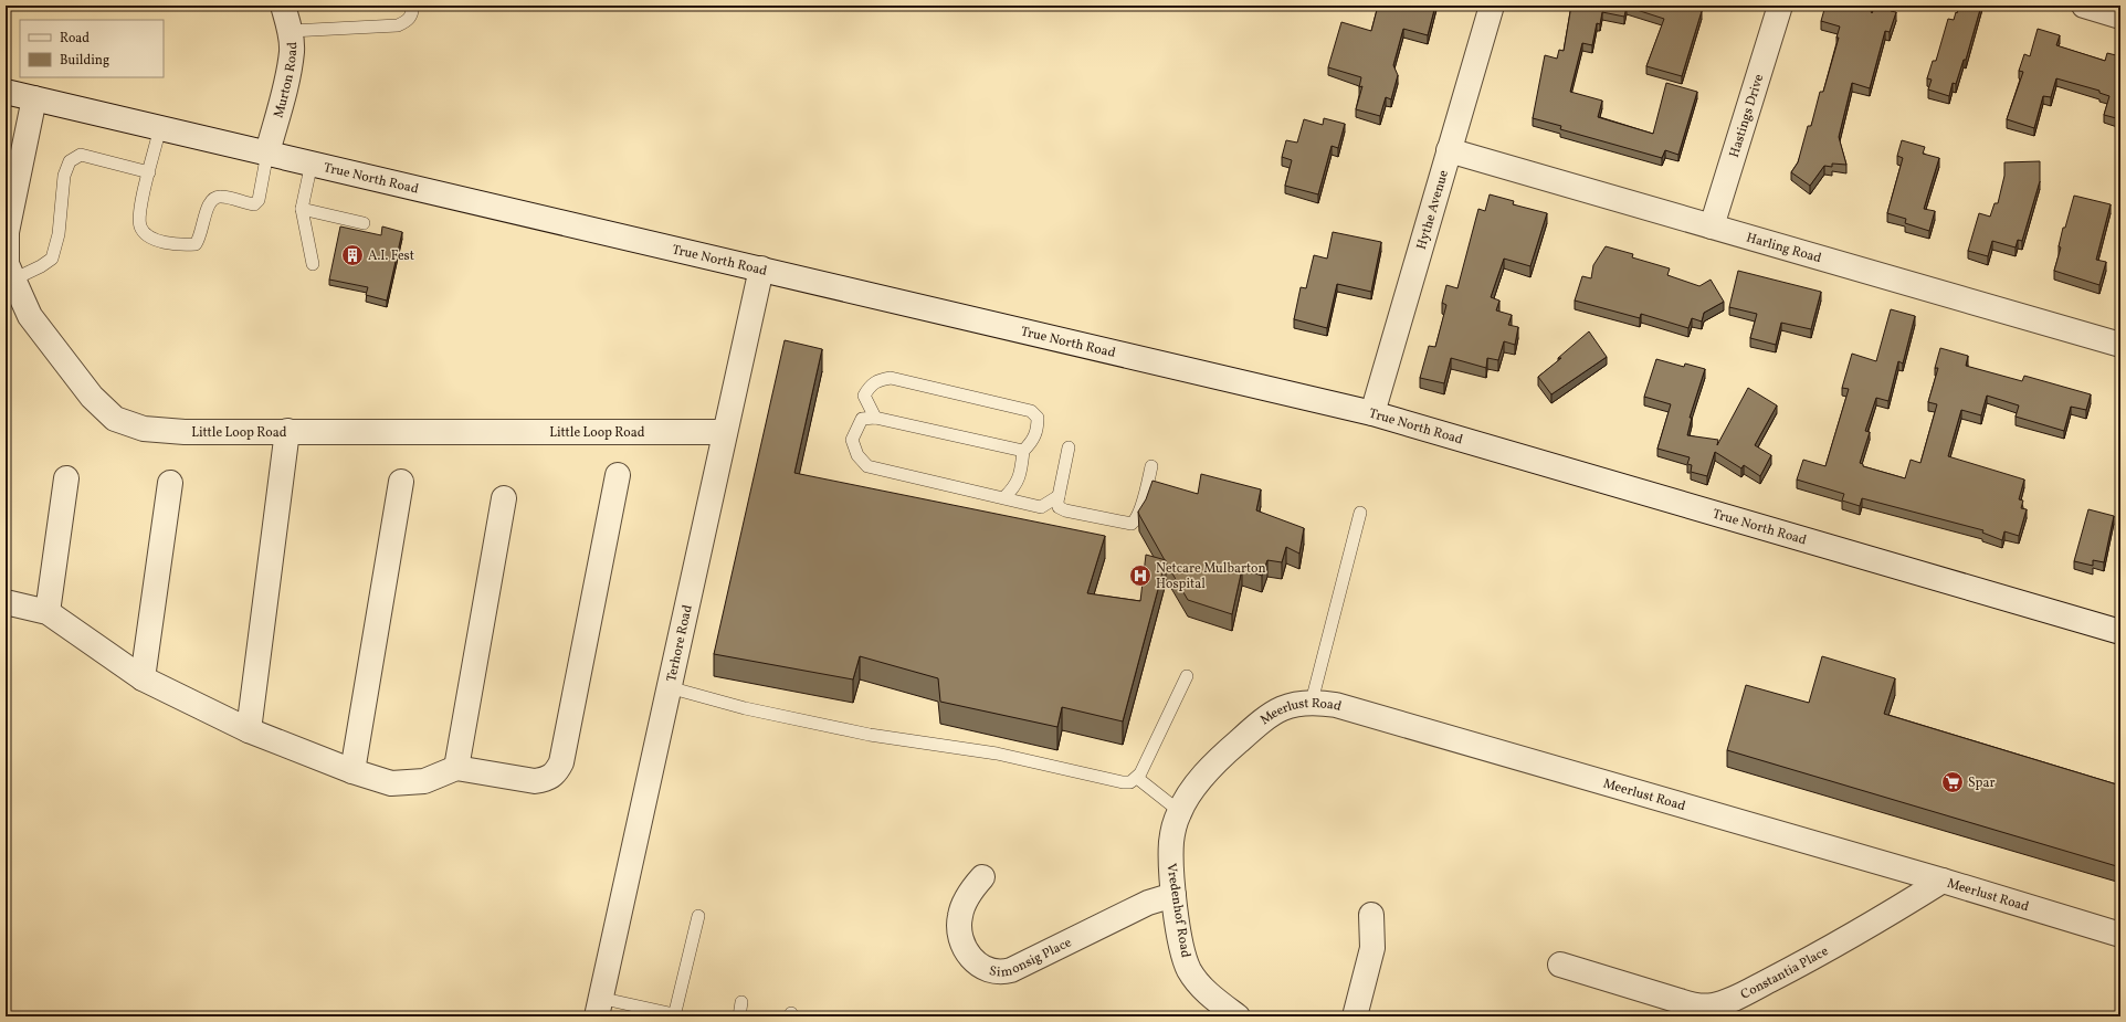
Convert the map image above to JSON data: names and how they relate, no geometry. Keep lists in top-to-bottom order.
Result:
{
  "streets": {
    "street": [
      "Murton Road",
      "Hastings Drive",
      "True North Road",
      "Hythe Avenue",
      "Harling Road",
      "Little Loop Road",
      "Terhore Road",
      "Meerlust Road",
      "Vredenhof Road",
      "Simonsig Place",
      "Constantia Place"
    ]
  },
  "crossings": [
    ["Murton Road", "True North Road"],
    ["Hastings Drive", "Harling Road"],
    ["True North Road", "Hythe Avenue"],
    ["True North Road", "Little Loop Road"],
    ["True North Road", "Terhore Road"],
    ["Hythe Avenue", "Harling Road"],
    ["Little Loop Road", "Terhore Road"],
    ["Meerlust Road", "Vredenhof Road"],
    ["Meerlust Road", "Constantia Place"],
    ["Vredenhof Road", "Simonsig Place"]
  ],
  "places": {
    "building": ["A.I. Fest"],
    "hospital": ["Netcare Mulbarton Hospital"],
    "supermarket": ["Spar"]
  },
  "legend": ["Road", "Building"]
}
